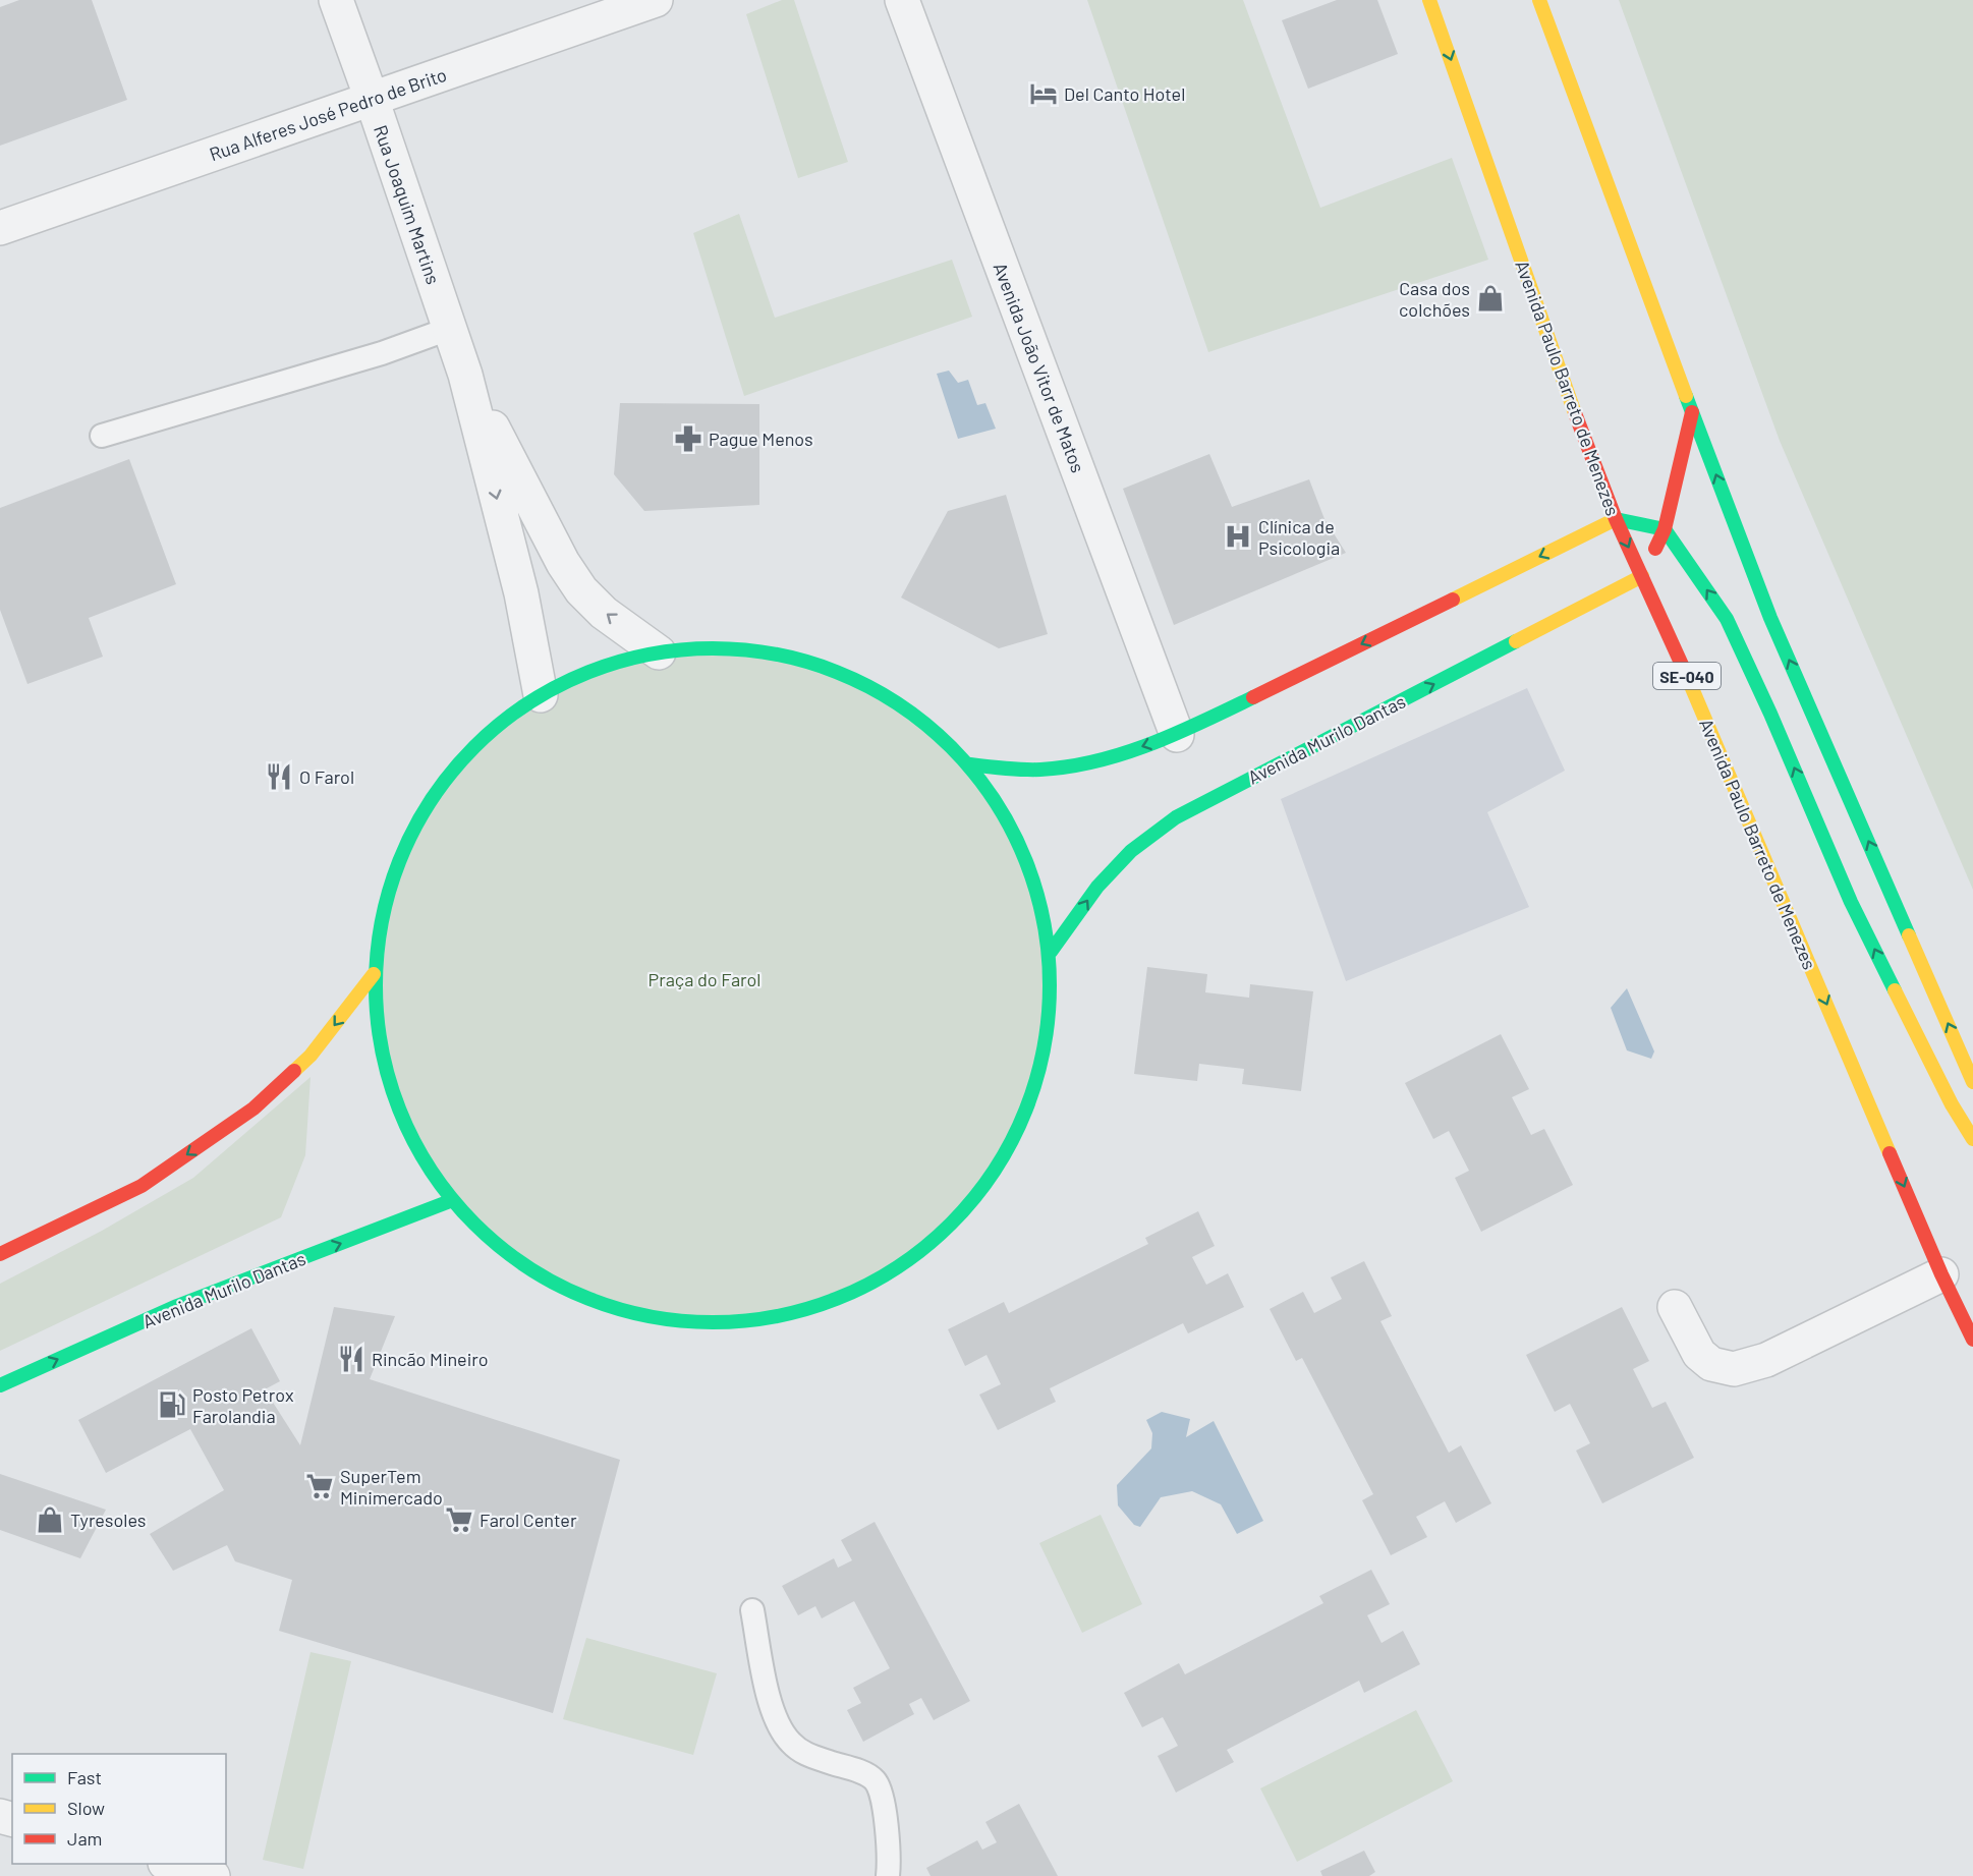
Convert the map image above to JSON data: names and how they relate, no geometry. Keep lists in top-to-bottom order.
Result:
{
  "streets": {
    "main road": ["Avenida Paulo Barreto de Menezes", "SE-040", "Avenida Murilo Dantas"],
    "street": ["Rua Alferes José Pedro de Brito", "Rua Joaquim Martins", "Avenida João Vitor de Matos"]
  },
  "crossings": [
    ["Rua Alferes José Pedro de Brito", "Rua Joaquim Martins"],
    ["Avenida Paulo Barreto de Menezes", "Avenida Murilo Dantas"]
  ],
  "parks": ["Praça do Farol"],
  "places": {
    "hotel": ["Del Canto Hotel"],
    "shop": ["Casa dos colchões", "Tyresoles"],
    "pharmacy": ["Pague Menos"],
    "hospital": ["Clínica de Psicologia"],
    "restaurant": ["O Farol", "Rincão Mineiro"],
    "fuel station": ["Posto Petrox Farolandia"],
    "supermarket": ["SuperTem Minimercado", "Farol Center"]
  },
  "legend": ["Fast", "Slow", "Jam"]
}
